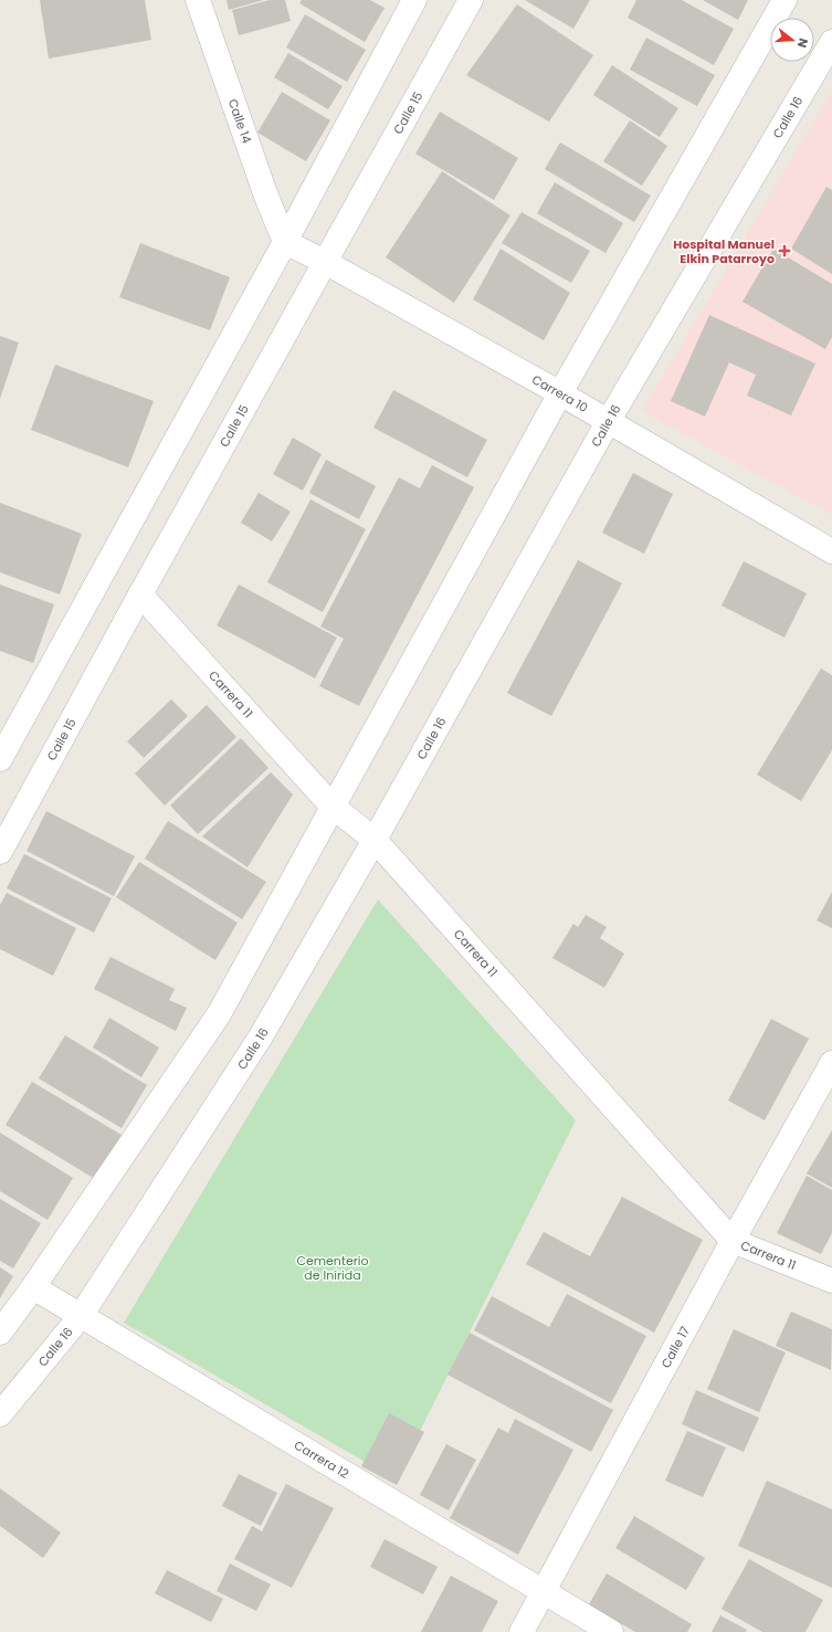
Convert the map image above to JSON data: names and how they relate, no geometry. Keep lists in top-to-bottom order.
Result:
{
  "streets": {
    "street": [
      "Calle 15",
      "Calle 16",
      "Calle 14",
      "Carrera 10",
      "Carrera 11",
      "Calle 17",
      "Carrera 12"
    ]
  },
  "crossings": [
    ["Calle 15", "Carrera 10"],
    ["Calle 15", "Carrera 11"],
    ["Calle 16", "Carrera 10"],
    ["Calle 16", "Carrera 11"],
    ["Calle 16", "Carrera 12"],
    ["Calle 14", "Carrera 10"],
    ["Carrera 11", "Calle 17"],
    ["Calle 17", "Carrera 12"]
  ],
  "parks": ["Cementerio de Inírida"],
  "places": {
    "health": ["Hospital Manuel Elkin Patarroyo"]
  },
  "north": "right"
}
